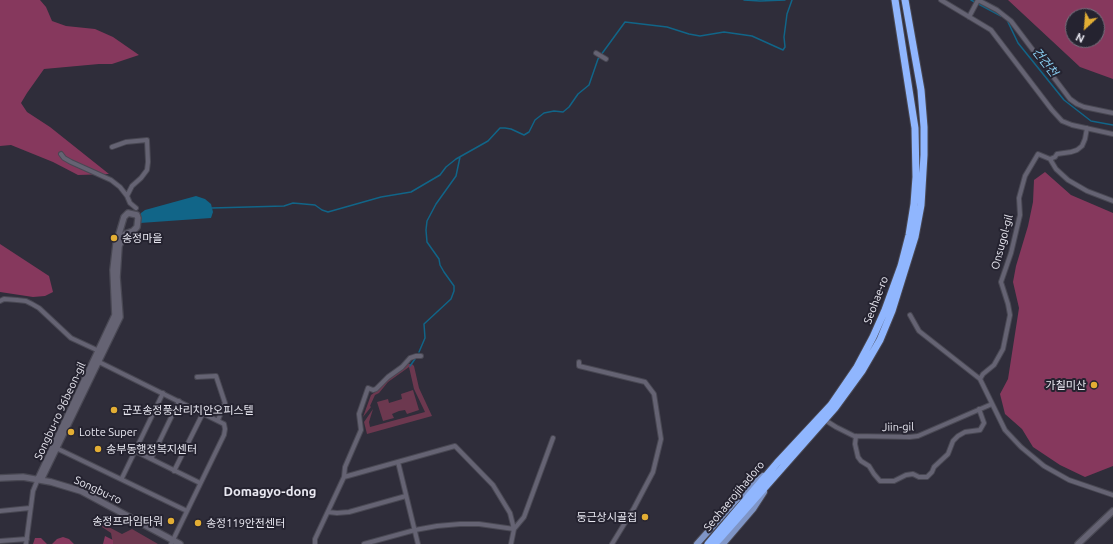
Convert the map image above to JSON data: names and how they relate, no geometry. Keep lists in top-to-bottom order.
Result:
{
  "streets": {
    "highway": ["Seohae-ro", "Seohaerojihadoro"],
    "street": [
      "Onsugol-gil",
      "Songbu-ro 96beon-gil",
      "Jiin-gil",
      "Songbu-ro"
    ]
  },
  "crossings": [
    ["Seohae-ro", "Jiin-gil"],
    ["Seohae-ro", "Seohaerojihadoro"],
    ["Songbu-ro 96beon-gil", "Songbu-ro"]
  ],
  "districts": ["Domagyo-dong"],
  "water": ["건건천"],
  "places": [
    "송정마을",
    "가칠미산",
    "군포송정풍산리치안오피스텔",
    "Lotte Super",
    "송부동행정복지센터",
    "둥근상시골집",
    "송정프라임타워",
    "송정119안전센터"
  ],
  "north": "bottom left"
}
